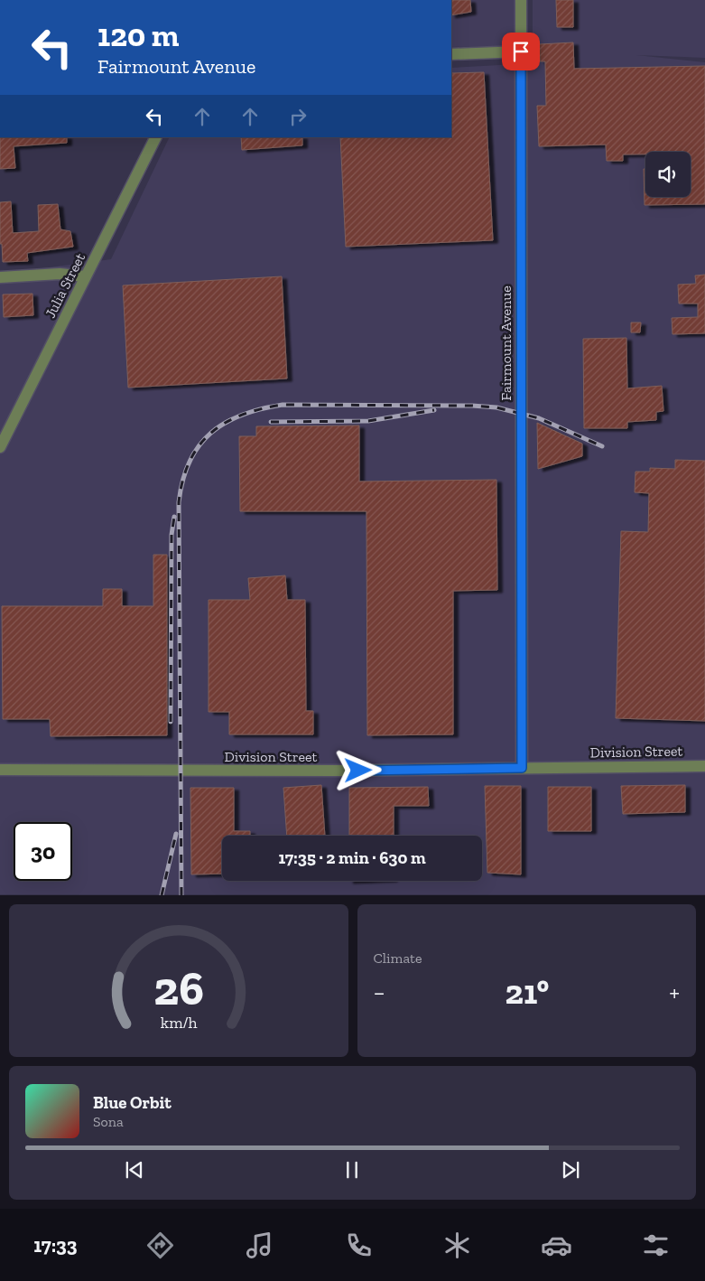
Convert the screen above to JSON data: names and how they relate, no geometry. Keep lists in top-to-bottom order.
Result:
{
  "streets": {
    "street": ["Julia Street", "Fairmount Avenue", "Division Street"]
  },
  "crossings": [
    ["Fairmount Avenue", "Division Street"]
  ],
  "page": {
    "turn": ["120 m", "Fairmount Avenue"],
    "limit": "30",
    "trip": "17:35 · 2 min · 630 m",
    "tile": "Climate",
    "heat": ["−", "21°", "+"],
    "song": ["Blue Orbit", "Sona"],
    "tabs": "17:33",
    "gauge": ["26", "km/h"]
  }
}
